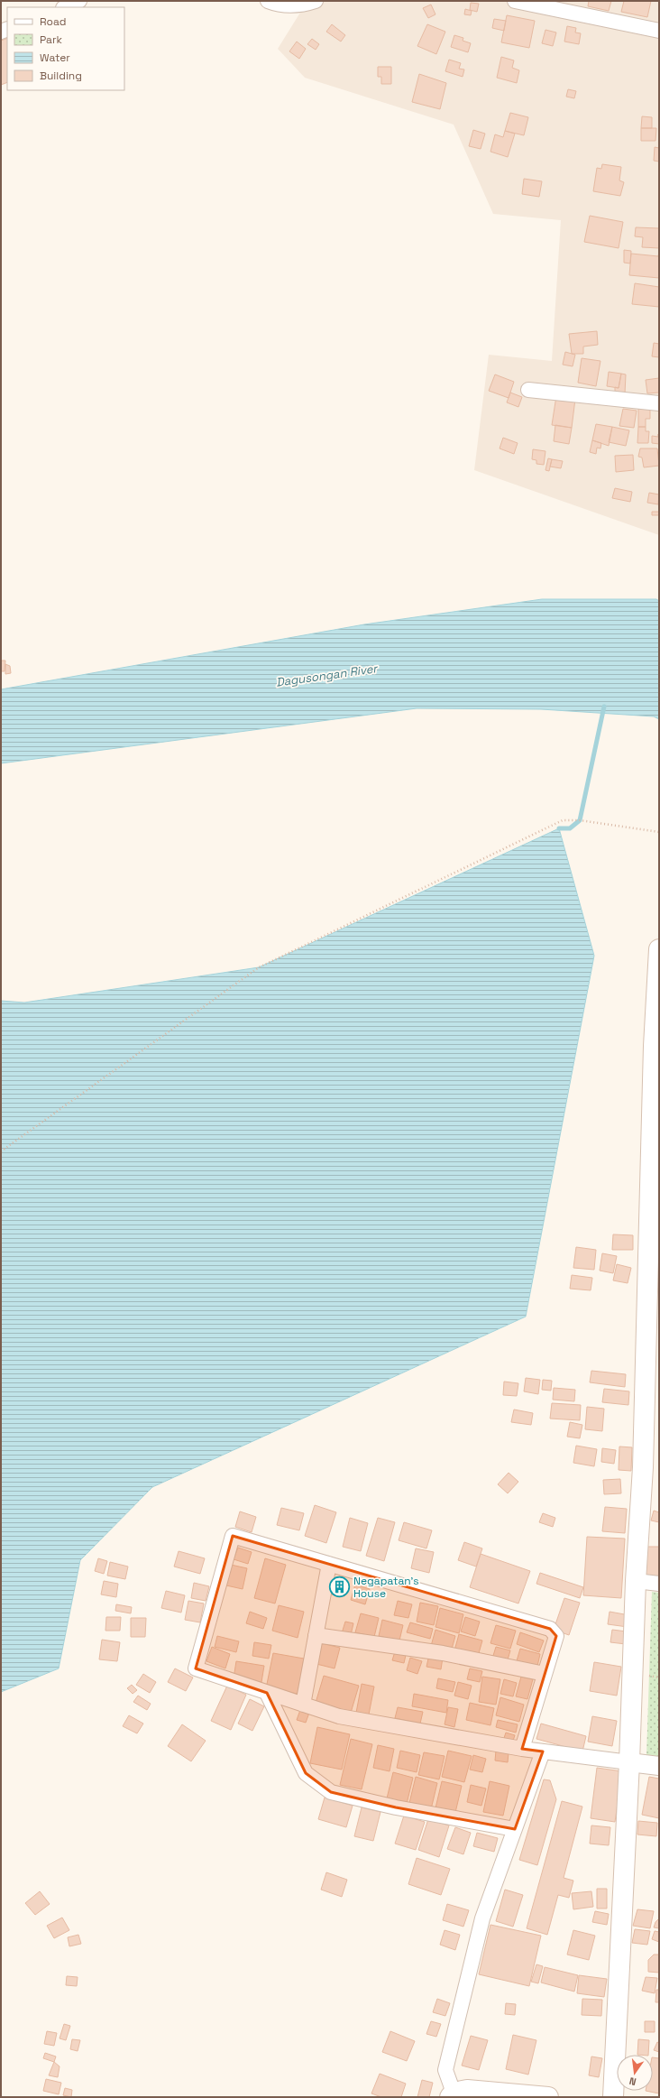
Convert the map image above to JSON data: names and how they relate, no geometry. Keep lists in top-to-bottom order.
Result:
{
  "water": ["Dagusongan River"],
  "places": {
    "building": ["Negapatan's House"]
  },
  "legend": [
    "Road",
    "Park",
    "Water",
    "Building"
  ],
  "north": "bottom"
}
